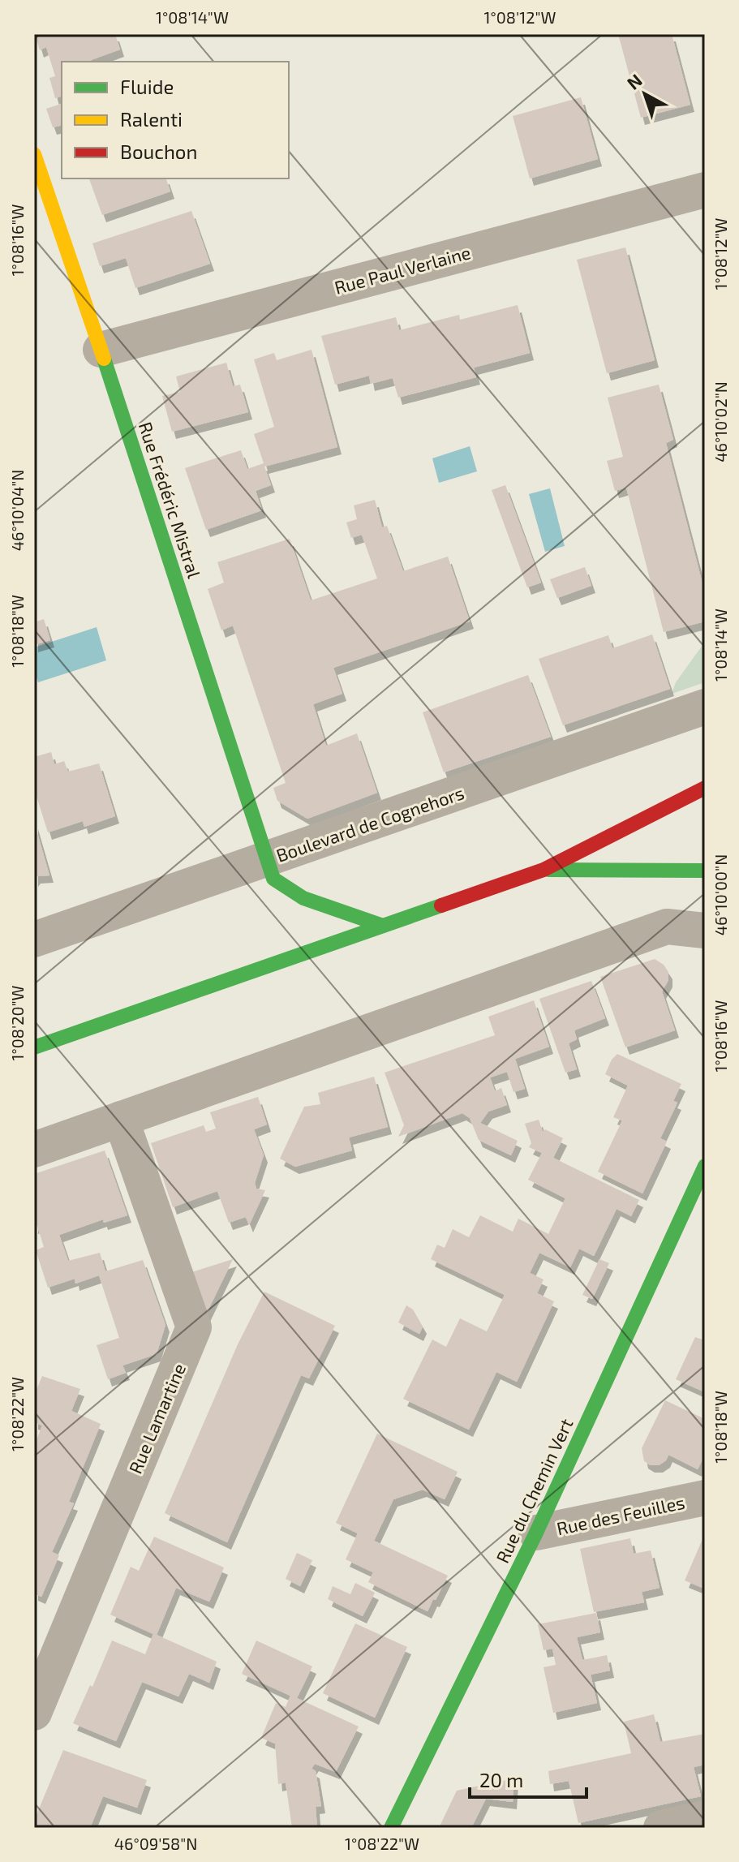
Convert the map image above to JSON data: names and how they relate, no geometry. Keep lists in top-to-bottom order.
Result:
{
  "streets": {
    "street": [
      "Rue Paul Verlaine",
      "Rue Frédéric Mistral",
      "Boulevard de Cognehors",
      "Rue Lamartine",
      "Rue du Chemin Vert",
      "Rue des Feuilles"
    ]
  },
  "crossings": [
    ["Rue Paul Verlaine", "Rue Frédéric Mistral"],
    ["Rue Frédéric Mistral", "Boulevard de Cognehors"],
    ["Rue du Chemin Vert", "Rue des Feuilles"]
  ],
  "legend": ["Fluide", "Ralenti", "Bouchon"],
  "scale_bar": "20 m",
  "north": "top left",
  "coordinates": [
    "1°08'14\"W",
    "1°08'12\"W",
    "1°08'16\"W",
    "46°10'02\"N",
    "46°10'04\"N",
    "1°08'18\"W",
    "46°10'00\"N",
    "1°08'20\"W",
    "1°08'22\"W",
    "46°09'58\"N"
  ]
}
